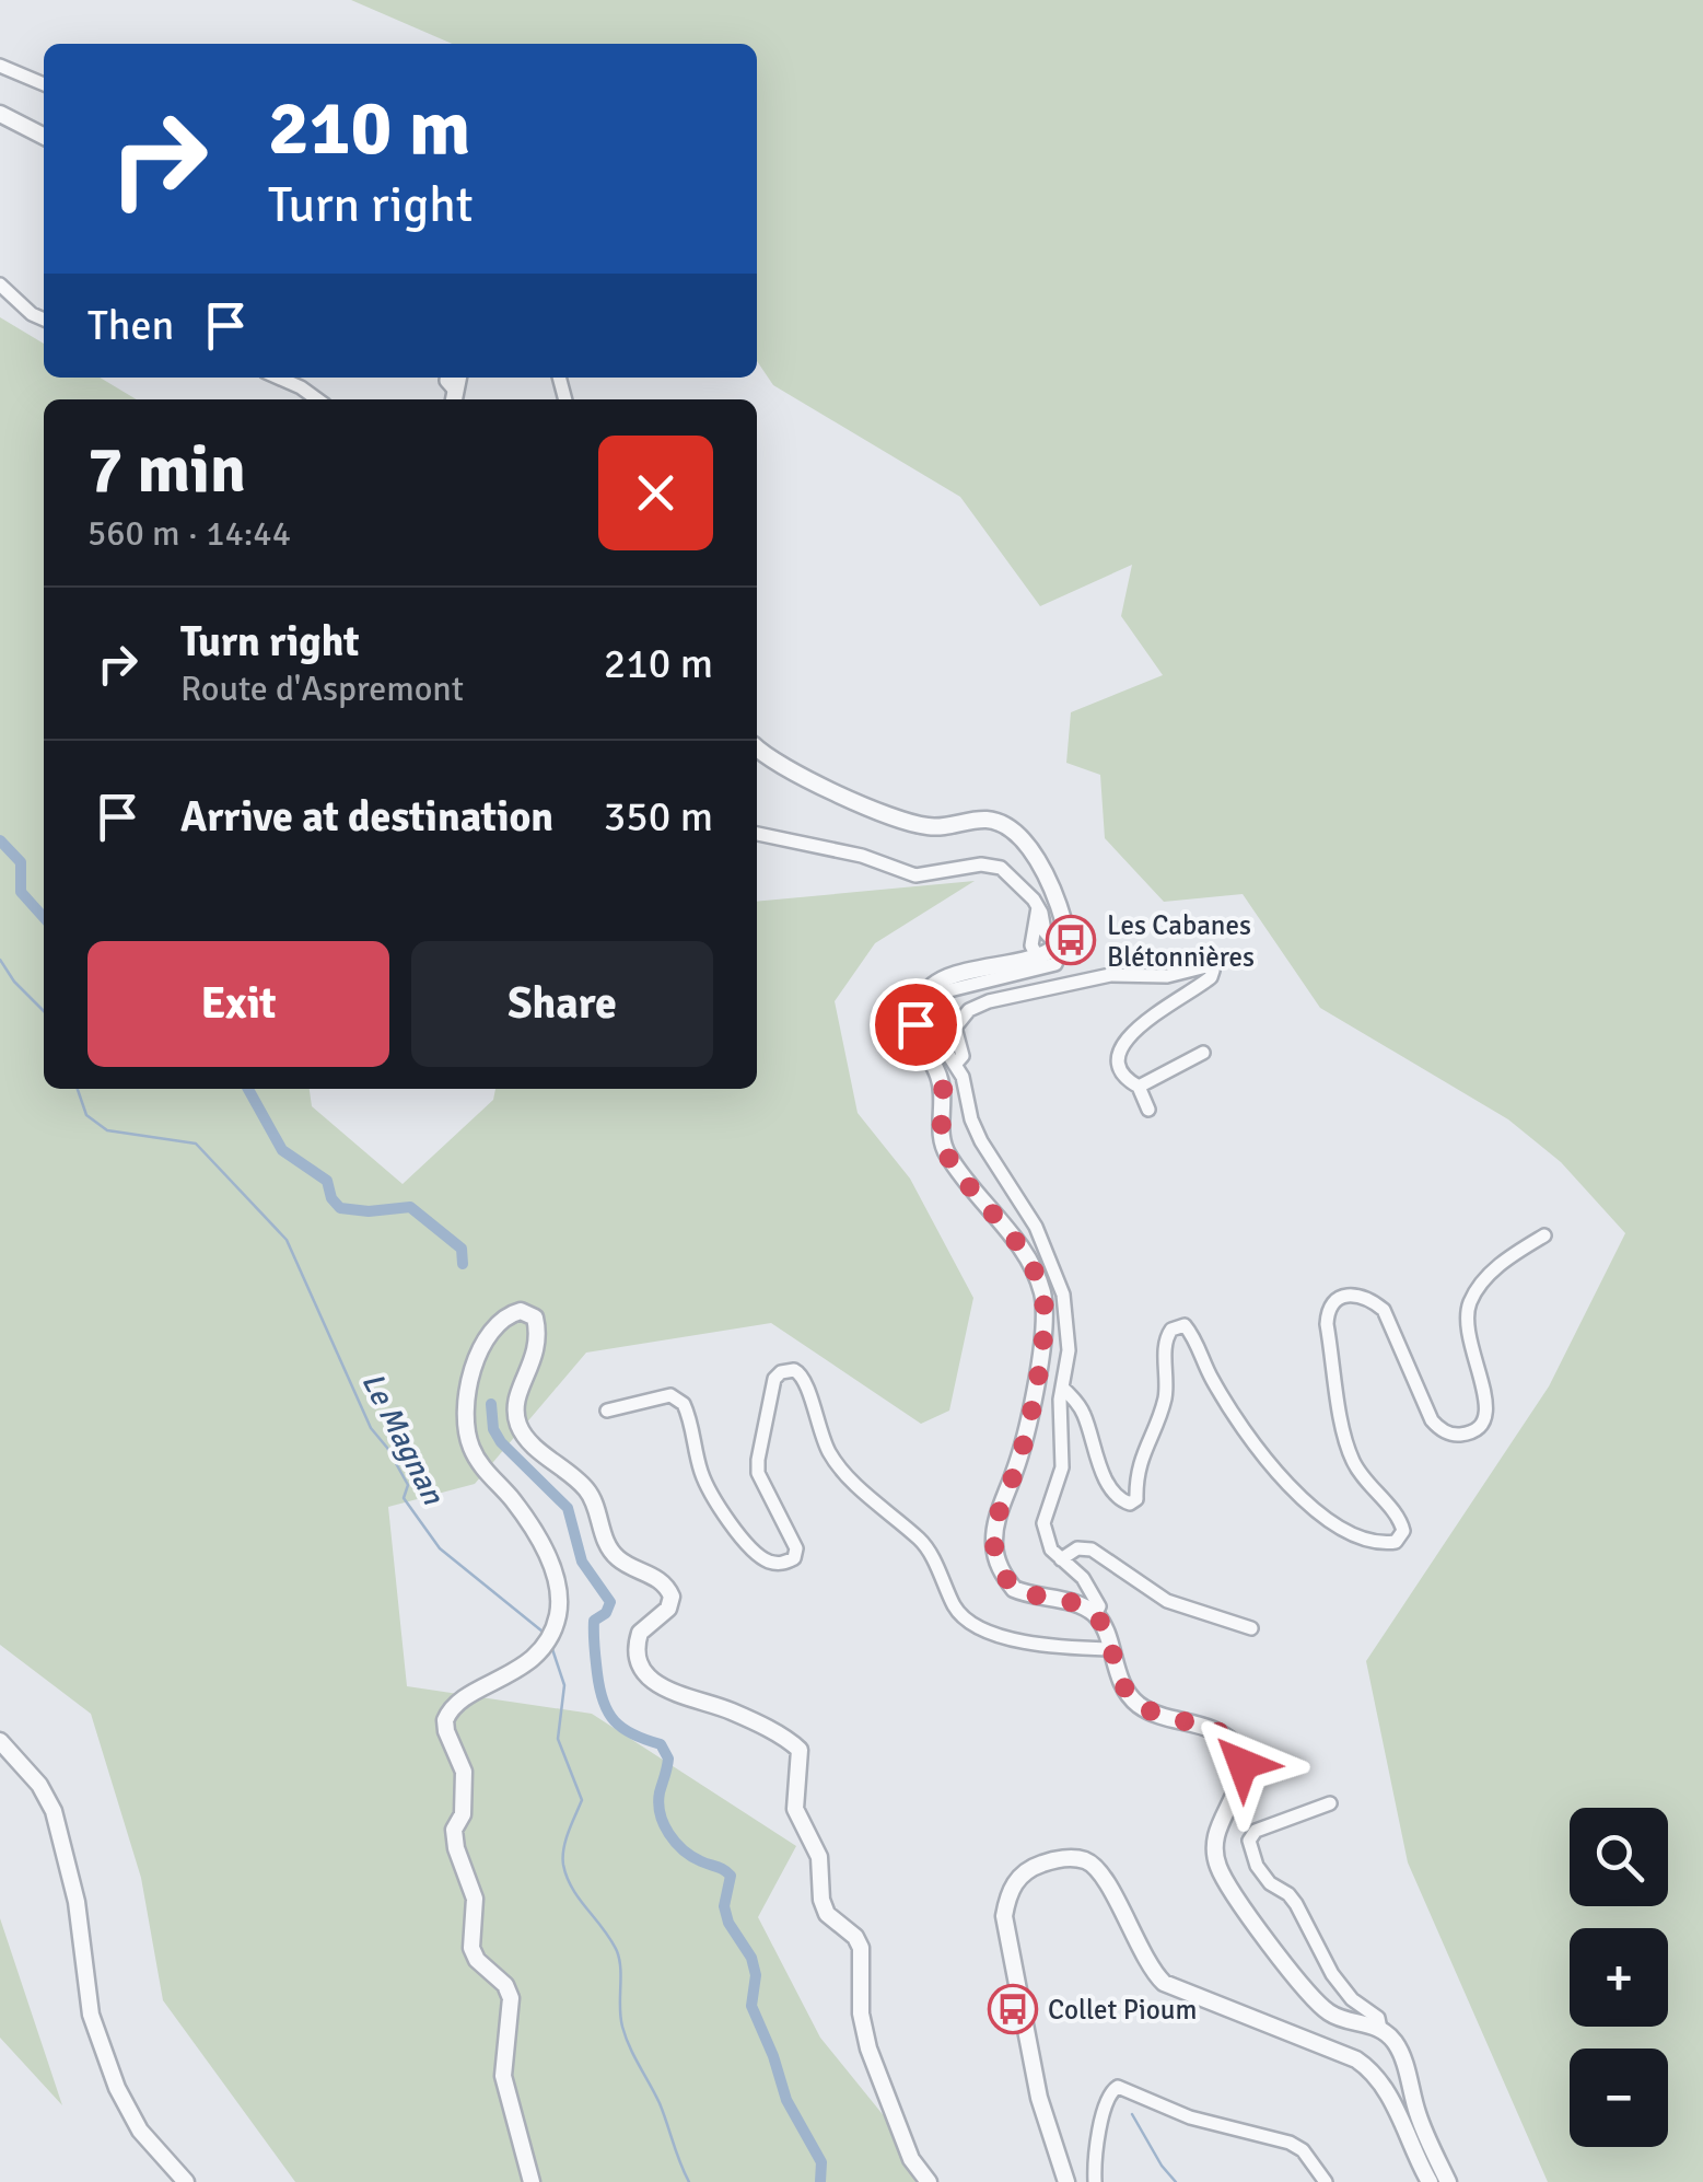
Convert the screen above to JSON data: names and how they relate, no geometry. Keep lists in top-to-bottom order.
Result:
{
  "water": ["Le Magnan"],
  "places": {
    "bus stop": ["Les Cabanes Blétonnières", "Collet Pioum"]
  },
  "page": {
    "turn": ["210 m", "Turn right"],
    "then": "Then",
    "heading": ["7 min", "560 m · 14:44"],
    "list": [
      {
        "name": "Turn right",
        "note": "Route d'Aspremont",
        "value": "210 m"
      },
      {
        "name": "Arrive at destination",
        "value": "350 m"
      }
    ],
    "buttons": ["Exit", "Share"],
    "map_buttons": ["+", "−"]
  }
}
